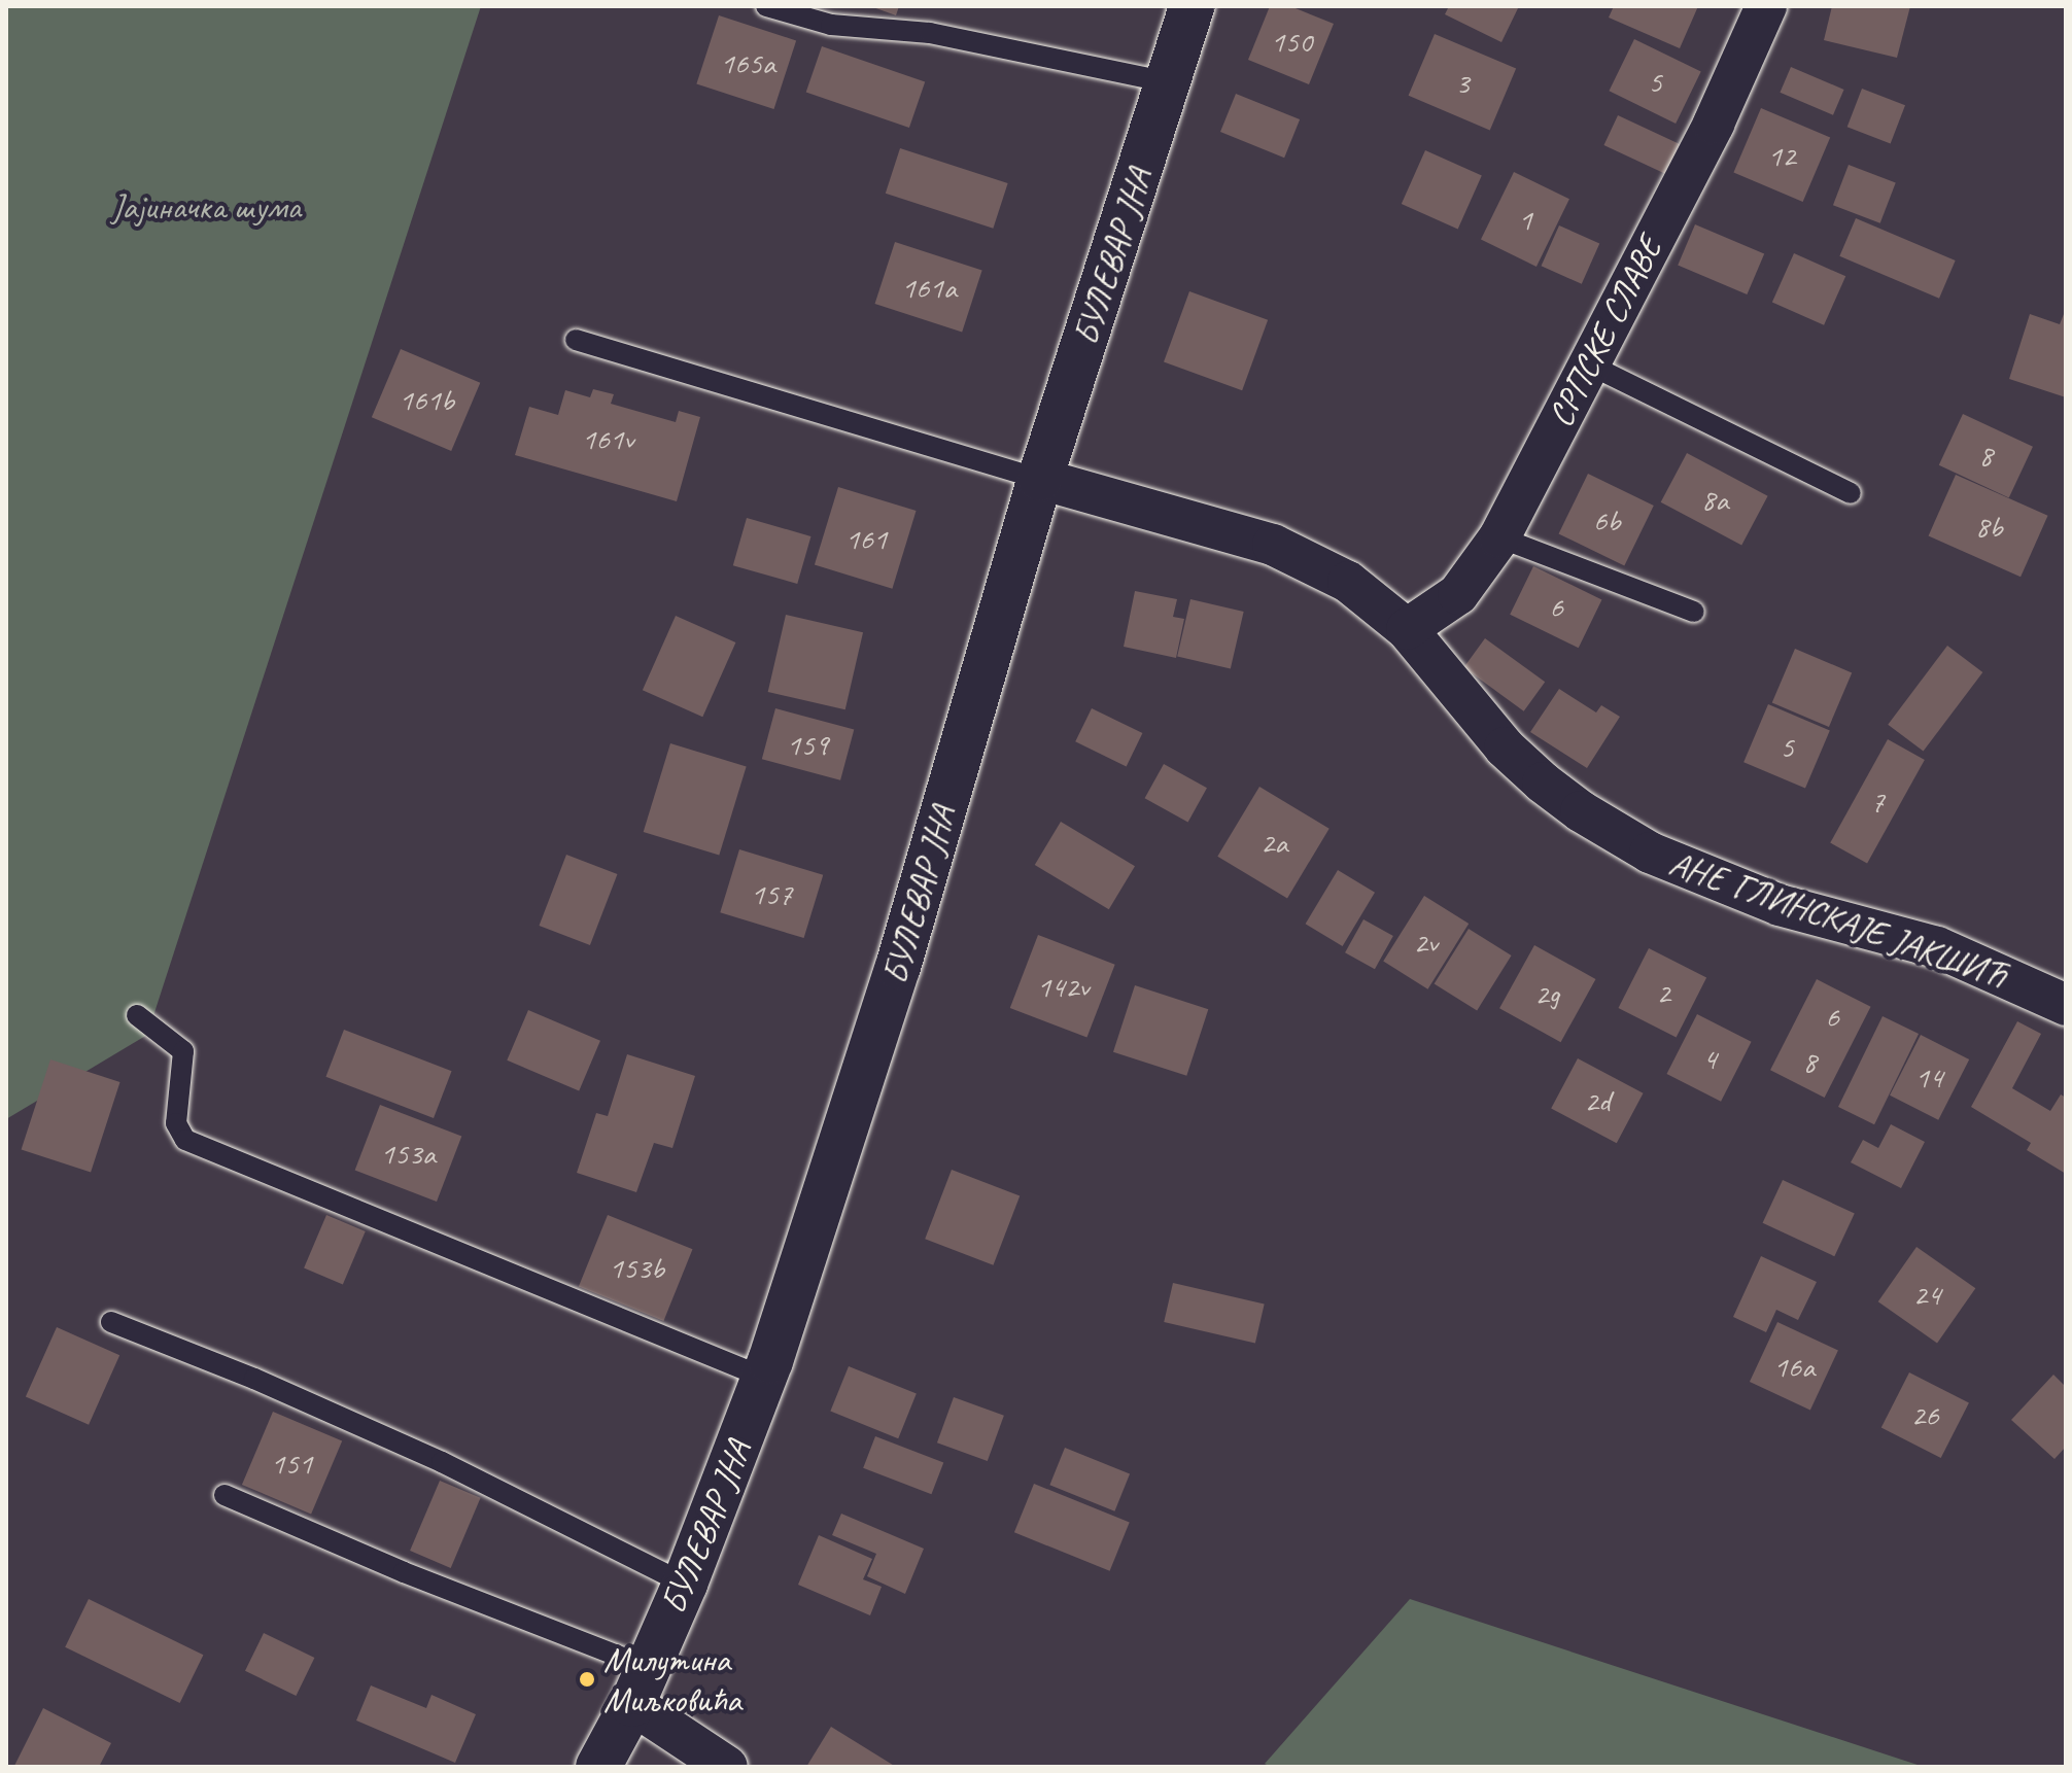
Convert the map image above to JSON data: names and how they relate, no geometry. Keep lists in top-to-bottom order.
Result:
{
  "streets": {
    "main road": ["БУЛЕВАР ЈНА"],
    "street": ["СРПСКЕ СЛАВЕ", "АНЕ ГЛИНСКАЈЕ ЈАКШИЋ"]
  },
  "crossings": [
    ["БУЛЕВАР ЈНА", "АНЕ ГЛИНСКАЈЕ ЈАКШИЋ"],
    ["СРПСКЕ СЛАВЕ", "АНЕ ГЛИНСКАЈЕ ЈАКШИЋ"]
  ],
  "parks": ["Јајиначка шума"],
  "places": ["Милутина Миљковића"],
  "house_numbers": [
    "150",
    "165a",
    "5",
    "3",
    "12",
    "1",
    "161a",
    "161b",
    "161v",
    "8",
    "8a",
    "6b",
    "8b",
    "161",
    "6",
    "159",
    "5",
    "7",
    "2a",
    "157",
    "2v",
    "142v",
    "2",
    "2g",
    "6",
    "4",
    "8",
    "14",
    "2d",
    "153a",
    "153b",
    "24",
    "16a",
    "26",
    "151"
  ]
}
